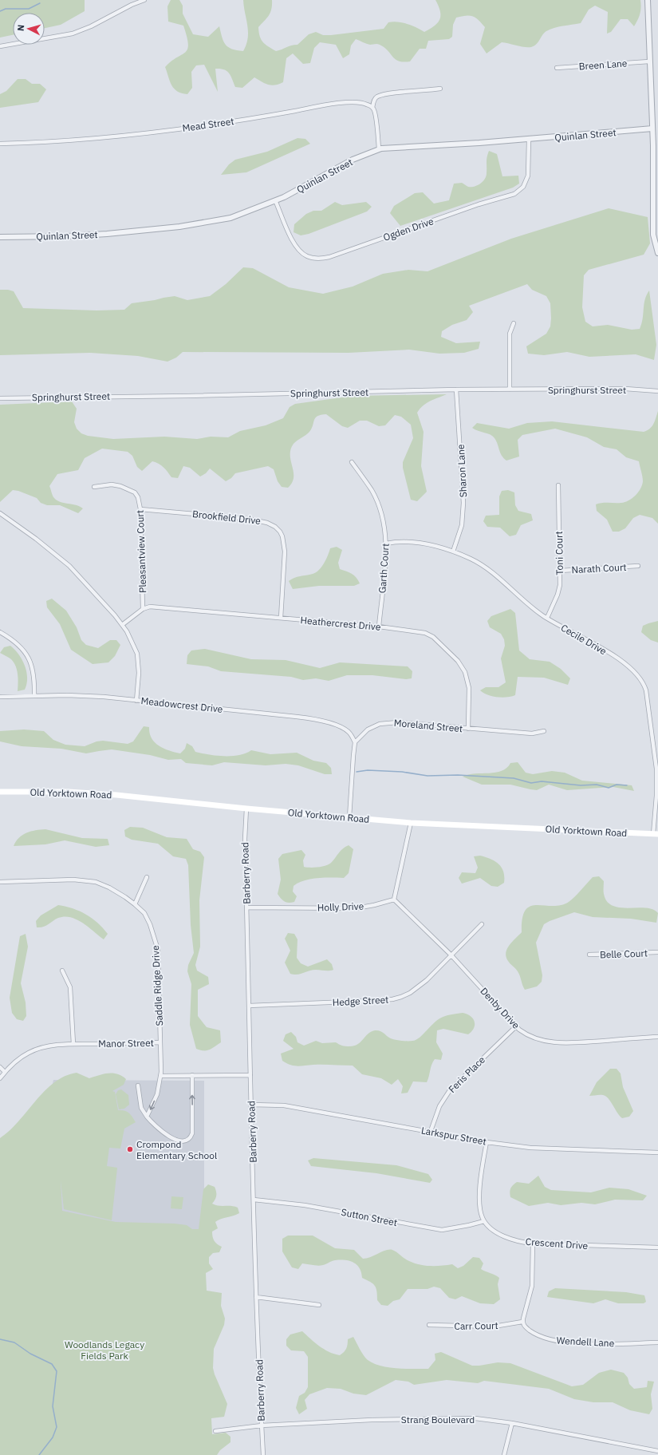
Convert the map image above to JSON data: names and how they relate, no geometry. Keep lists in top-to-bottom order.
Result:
{
  "streets": {
    "main road": ["Old Yorktown Road"],
    "street": [
      "Breen Lane",
      "Mead Street",
      "Quinlan Street",
      "Ogden Drive",
      "Springhurst Street",
      "Sharon Lane",
      "Brookfield Drive",
      "Pleasantview Court",
      "Toni Court",
      "Garth Court",
      "Narath Court",
      "Heathercrest Drive",
      "Cecile Drive",
      "Meadowcrest Drive",
      "Moreland Street",
      "Barberry Road",
      "Holly Drive",
      "Belle Court",
      "Saddle Ridge Drive",
      "Hedge Street",
      "Denby Drive",
      "Manor Street",
      "Feris Place",
      "Larkspur Street",
      "Sutton Street",
      "Crescent Drive",
      "Carr Court",
      "Wendell Lane",
      "Strang Boulevard"
    ]
  },
  "crossings": [
    ["Quinlan Street", "Ogden Drive"],
    ["Springhurst Street", "Sharon Lane"],
    ["Sharon Lane", "Cecile Drive"],
    ["Brookfield Drive", "Pleasantview Court"],
    ["Brookfield Drive", "Heathercrest Drive"],
    ["Pleasantview Court", "Heathercrest Drive"],
    ["Toni Court", "Narath Court"],
    ["Toni Court", "Cecile Drive"],
    ["Garth Court", "Heathercrest Drive"],
    ["Garth Court", "Cecile Drive"],
    ["Heathercrest Drive", "Moreland Street"],
    ["Cecile Drive", "Old Yorktown Road"],
    ["Meadowcrest Drive", "Moreland Street"],
    ["Old Yorktown Road", "Barberry Road"],
    ["Barberry Road", "Holly Drive"],
    ["Barberry Road", "Hedge Street"],
    ["Barberry Road", "Larkspur Street"],
    ["Barberry Road", "Sutton Street"],
    ["Barberry Road", "Strang Boulevard"],
    ["Holly Drive", "Denby Drive"],
    ["Saddle Ridge Drive", "Manor Street"],
    ["Hedge Street", "Denby Drive"],
    ["Denby Drive", "Feris Place"],
    ["Feris Place", "Larkspur Street"],
    ["Larkspur Street", "Crescent Drive"],
    ["Sutton Street", "Crescent Drive"],
    ["Carr Court", "Wendell Lane"]
  ],
  "parks": ["Woodlands Legacy Fields Park"],
  "places": ["Crompond Elementary School"],
  "north": "left"
}
